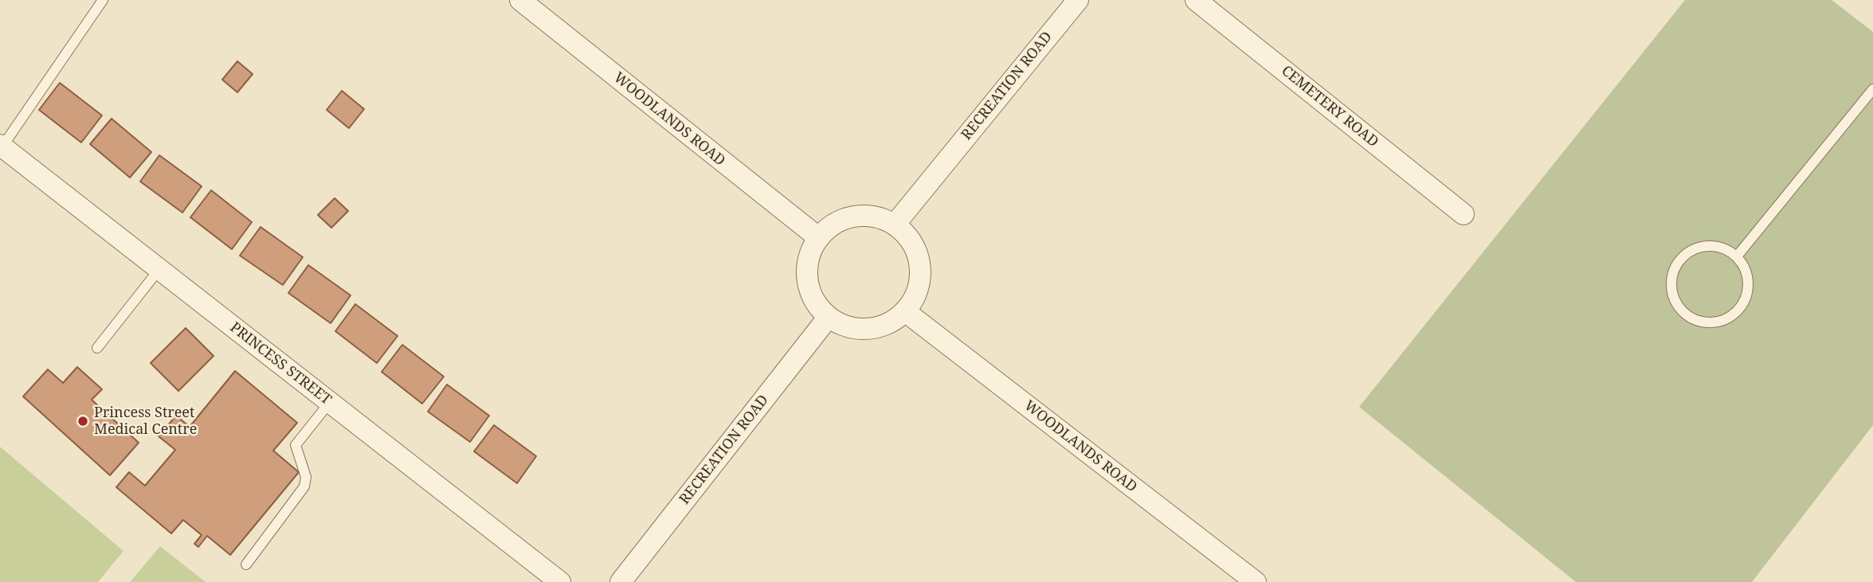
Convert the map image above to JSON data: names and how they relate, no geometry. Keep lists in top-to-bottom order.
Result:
{
  "streets": {
    "street": [
      "RECREATION ROAD",
      "CEMETERY ROAD",
      "WOODLANDS ROAD",
      "PRINCESS STREET"
    ]
  },
  "crossings": [
    ["RECREATION ROAD", "WOODLANDS ROAD"]
  ],
  "places": ["Princess Street Medical Centre"]
}
